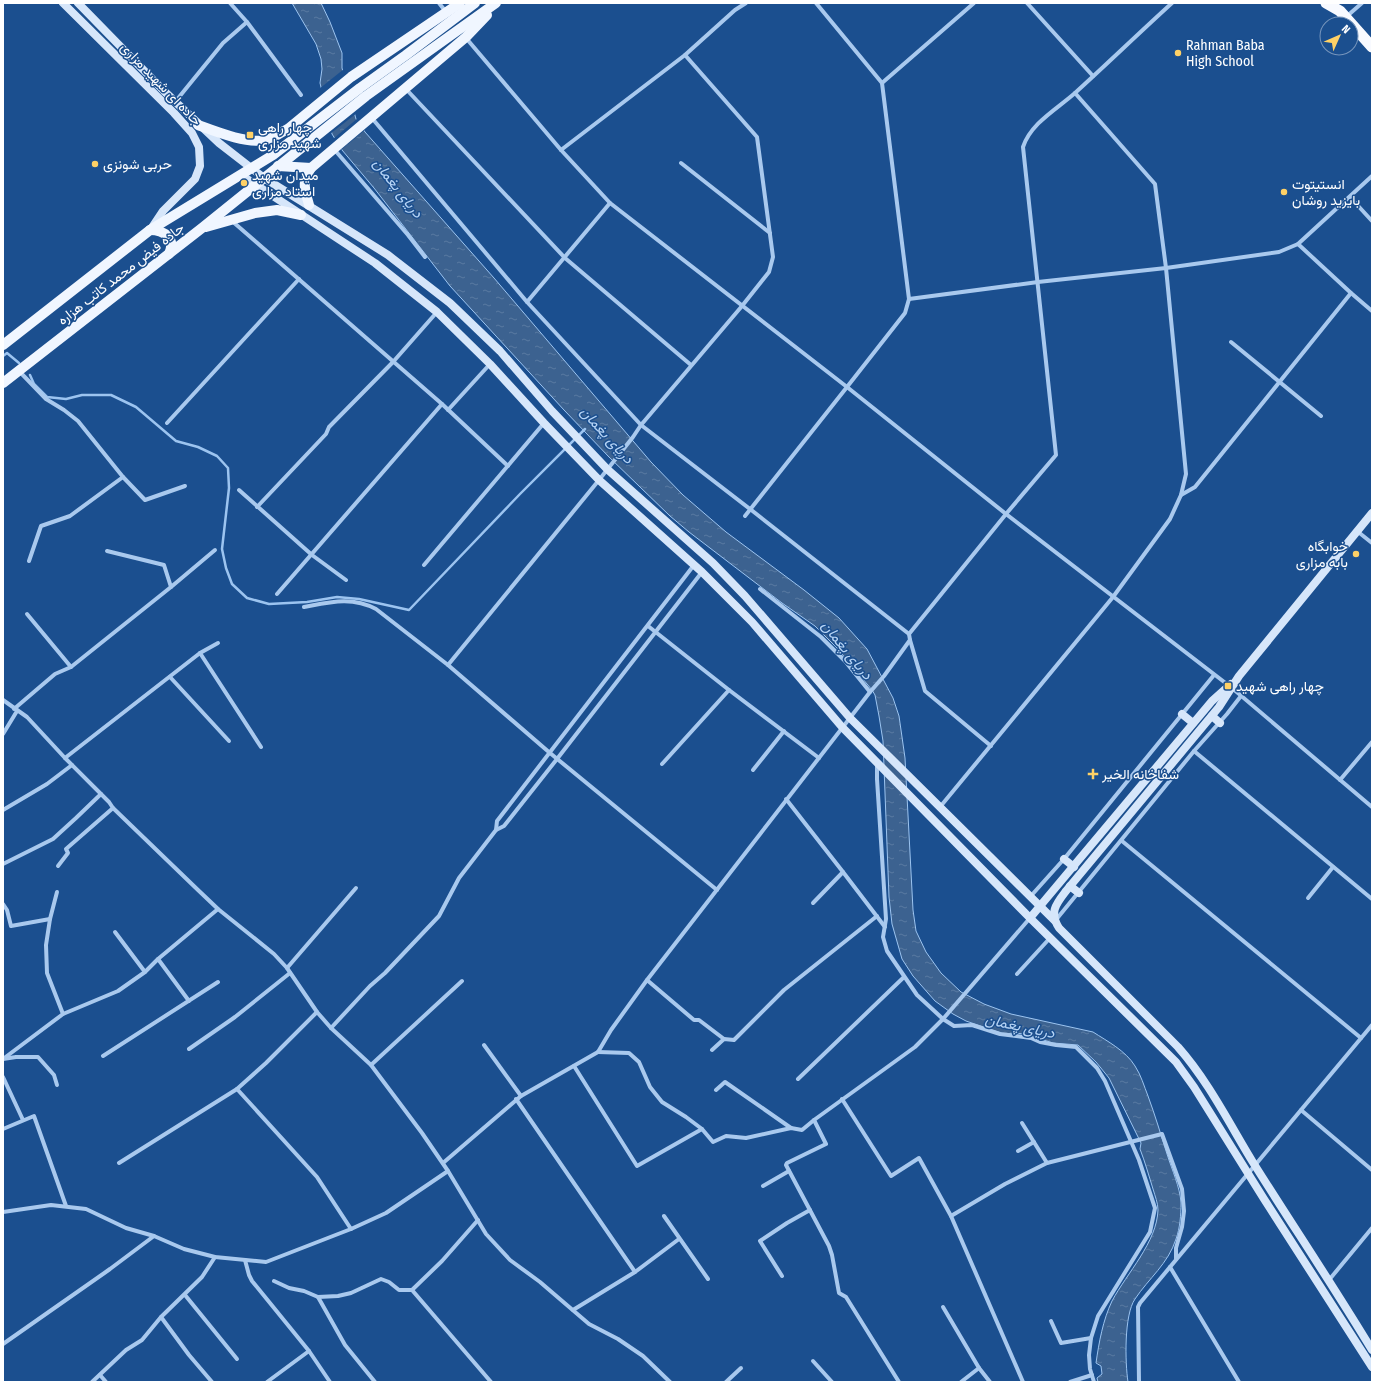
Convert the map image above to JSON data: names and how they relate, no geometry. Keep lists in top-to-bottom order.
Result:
{
  "streets": {
    "main road": ["جاده ای شهید مزاری", "جاده فیض محمد کاتب هزاره"]
  },
  "crossings": [
    ["جاده ای شهید مزاری", "جاده فیض محمد کاتب هزاره"]
  ],
  "water": ["دریای پغمان"],
  "places": {
    "other": [
      "Rahman Baba High School",
      "حربی شونزی",
      "میدان شهید استاد مزاری",
      "انستیتوت بایزید روشان",
      "خوابگاه بابه مزاری"
    ],
    "transit": ["چهار راهی شهید مزاری", "چهار راهی شهید"],
    "health": ["شفاخانه الخیر"]
  },
  "north": "top right"
}
